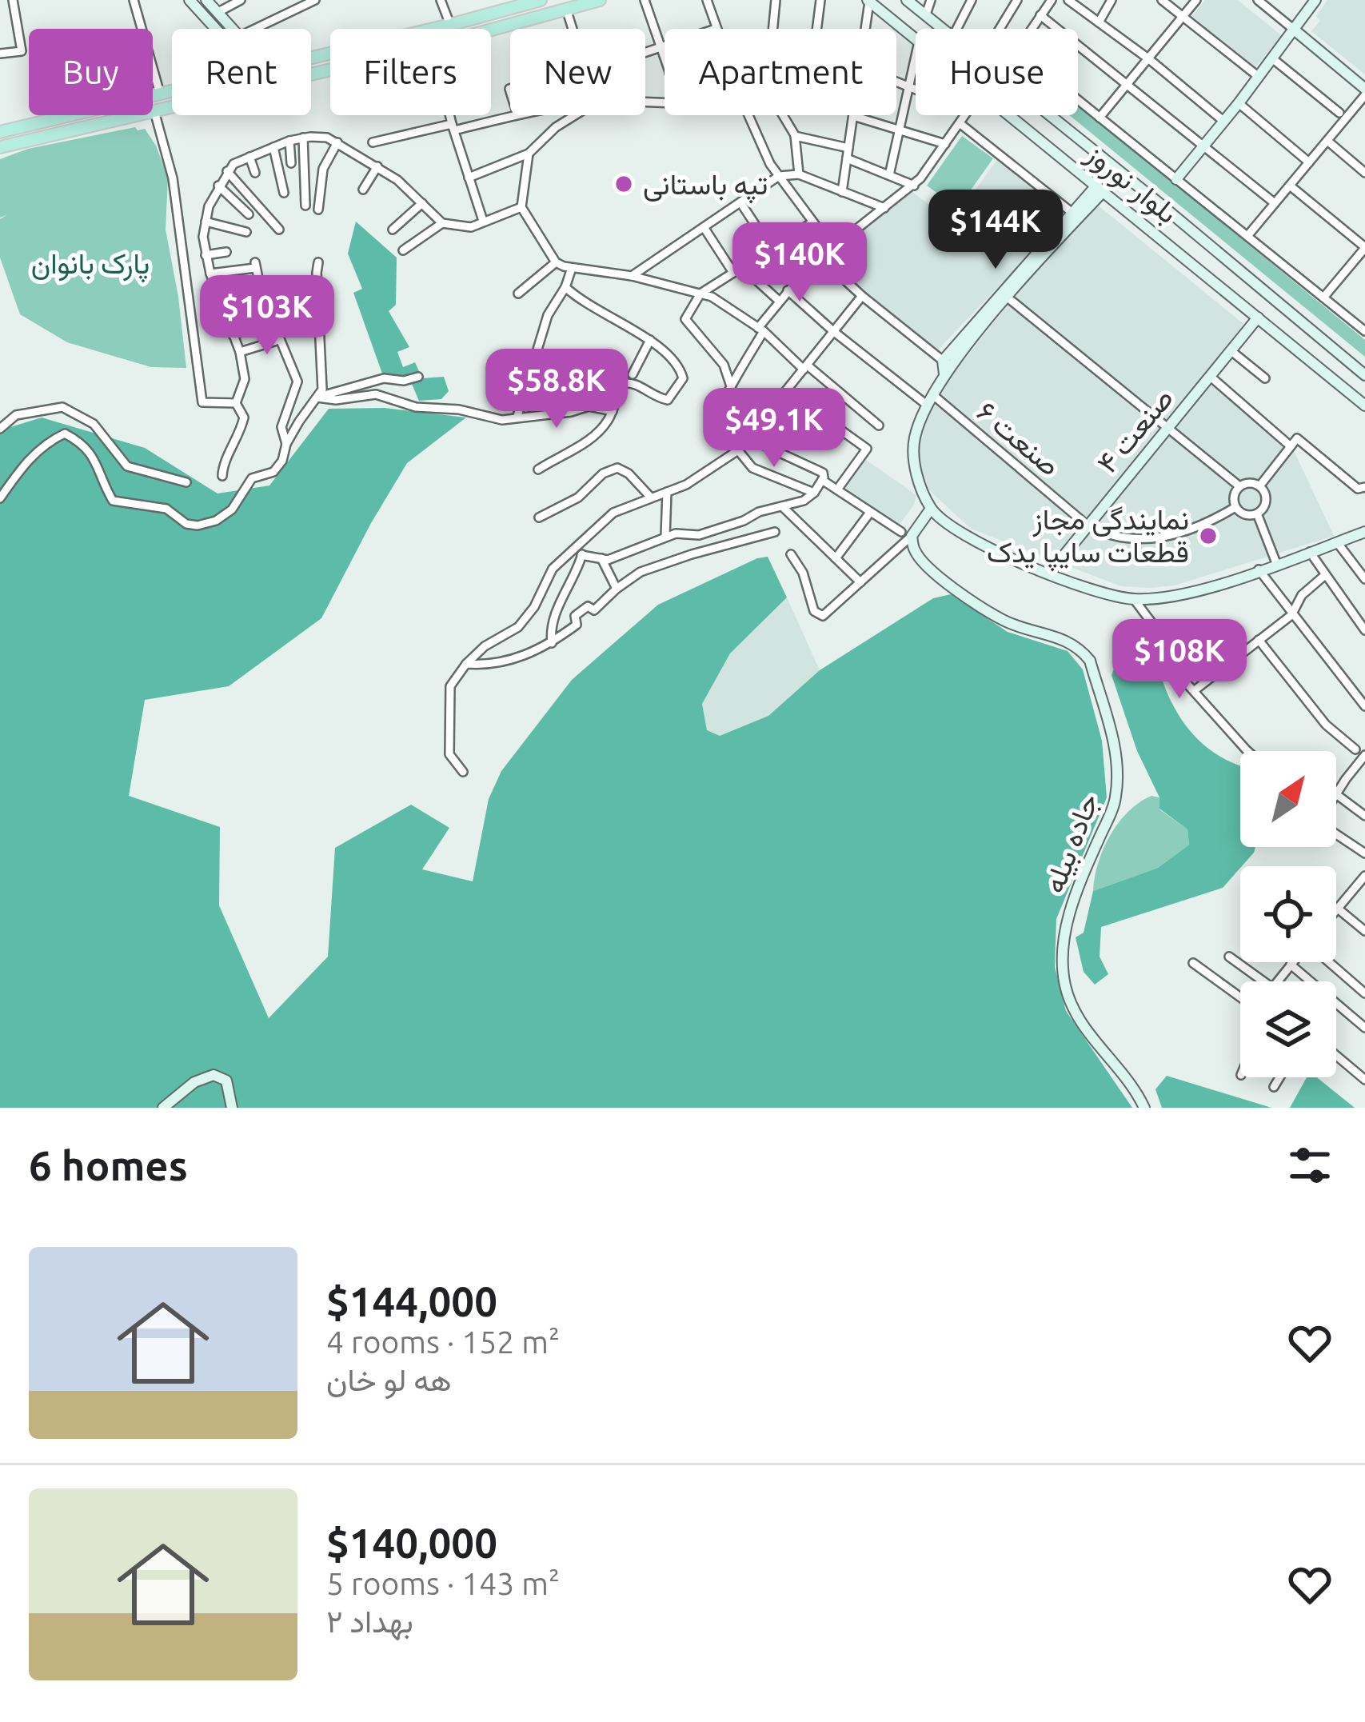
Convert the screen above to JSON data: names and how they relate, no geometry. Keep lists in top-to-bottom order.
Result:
{
  "streets": {
    "street": [
      "بلوار نوروز",
      "صنعت ۴",
      "صنعت ۶",
      "جاده بیله"
    ]
  },
  "crossings": [
    ["بلوار نوروز", "صنعت ۴"],
    ["صنعت ۴", "صنعت ۶"]
  ],
  "parks": ["پارک بانوان"],
  "places": ["تپه باستانی", "نمایندگی مجاز قطعات سایپا یدک"],
  "north": "top right",
  "page": {
    "chip": [
      "Buy",
      "Rent",
      "Filters",
      "New",
      "Apartment",
      "House"
    ],
    "price": [
      "$144K",
      "$140K",
      "$103K",
      "$58.8K",
      "$49.1K",
      "$108K"
    ],
    "heading": "6 homes",
    "list": [
      {
        "name": "$144,000",
        "note": "4 rooms · 152 m² · هه لو خان"
      },
      {
        "name": "$140,000",
        "note": "5 rooms · 143 m² · بهداد ۲"
      }
    ]
  }
}
